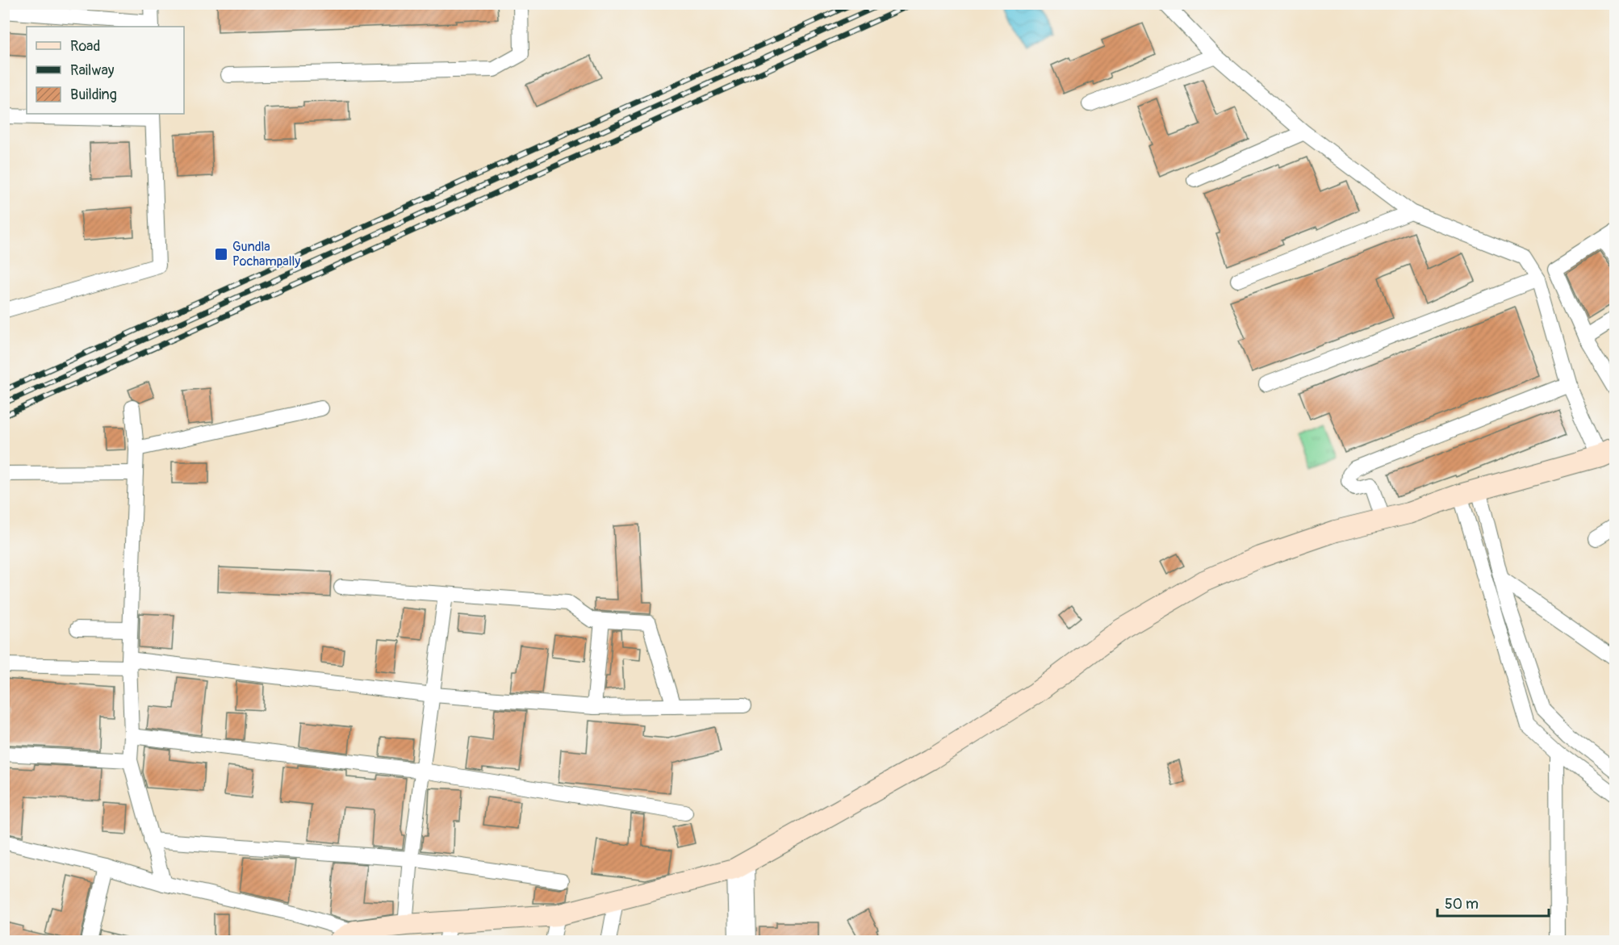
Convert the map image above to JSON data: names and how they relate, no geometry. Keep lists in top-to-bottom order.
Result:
{
  "places": {
    "transit": ["Gundla Pochampally"]
  },
  "legend": ["Road", "Railway", "Building"],
  "scale_bar": "50 m"
}
